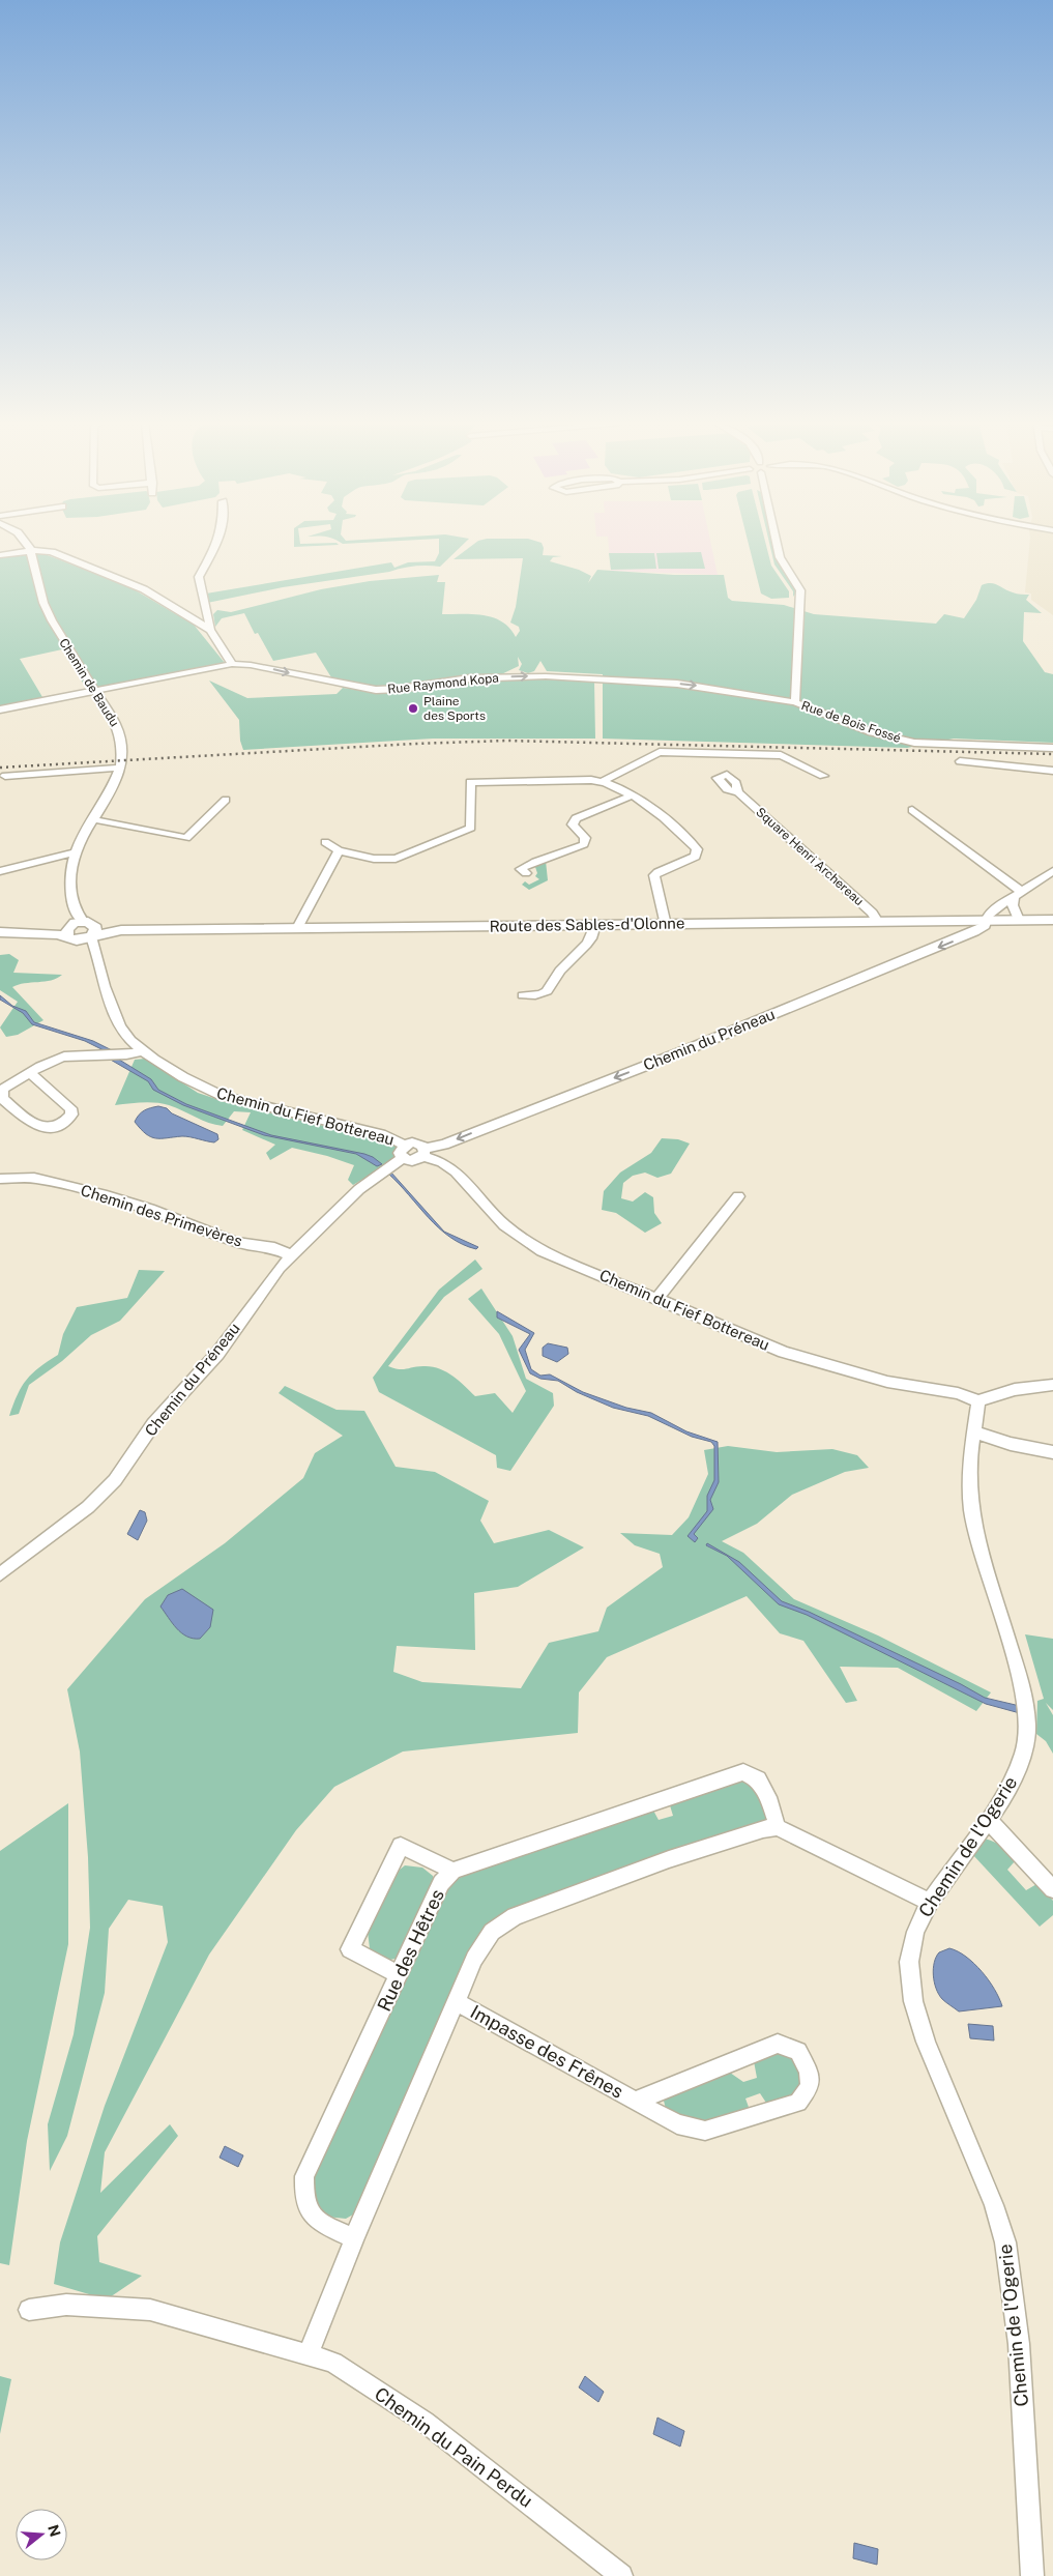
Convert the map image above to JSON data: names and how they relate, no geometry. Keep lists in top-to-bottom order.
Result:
{
  "streets": {
    "main road": ["Route des Sables-d'Olonne"],
    "street": [
      "Chemin de Baudu",
      "Rue Raymond Kopa",
      "Rue de Bois Fossé",
      "Square Henri Archereau",
      "Chemin du Préneau",
      "Chemin du Fief Bottereau",
      "Chemin des Primevères",
      "Chemin de l'Ogerie",
      "Rue des Hêtres",
      "Impasse des Frênes",
      "Chemin du Pain Perdu"
    ]
  },
  "crossings": [
    ["Chemin de Baudu", "Rue Raymond Kopa"],
    ["Chemin de Baudu", "Route des Sables-d'Olonne"],
    ["Chemin de Baudu", "Chemin du Fief Bottereau"],
    ["Rue Raymond Kopa", "Rue de Bois Fossé"],
    ["Square Henri Archereau", "Route des Sables-d'Olonne"],
    ["Route des Sables-d'Olonne", "Chemin du Préneau"],
    ["Route des Sables-d'Olonne", "Chemin du Fief Bottereau"],
    ["Chemin du Préneau", "Chemin du Fief Bottereau"],
    ["Chemin du Préneau", "Chemin des Primevères"],
    ["Chemin du Fief Bottereau", "Chemin de l'Ogerie"]
  ],
  "one_way": ["Chemin du Préneau"],
  "places": ["Plaine des Sports"],
  "north": "right"
}
